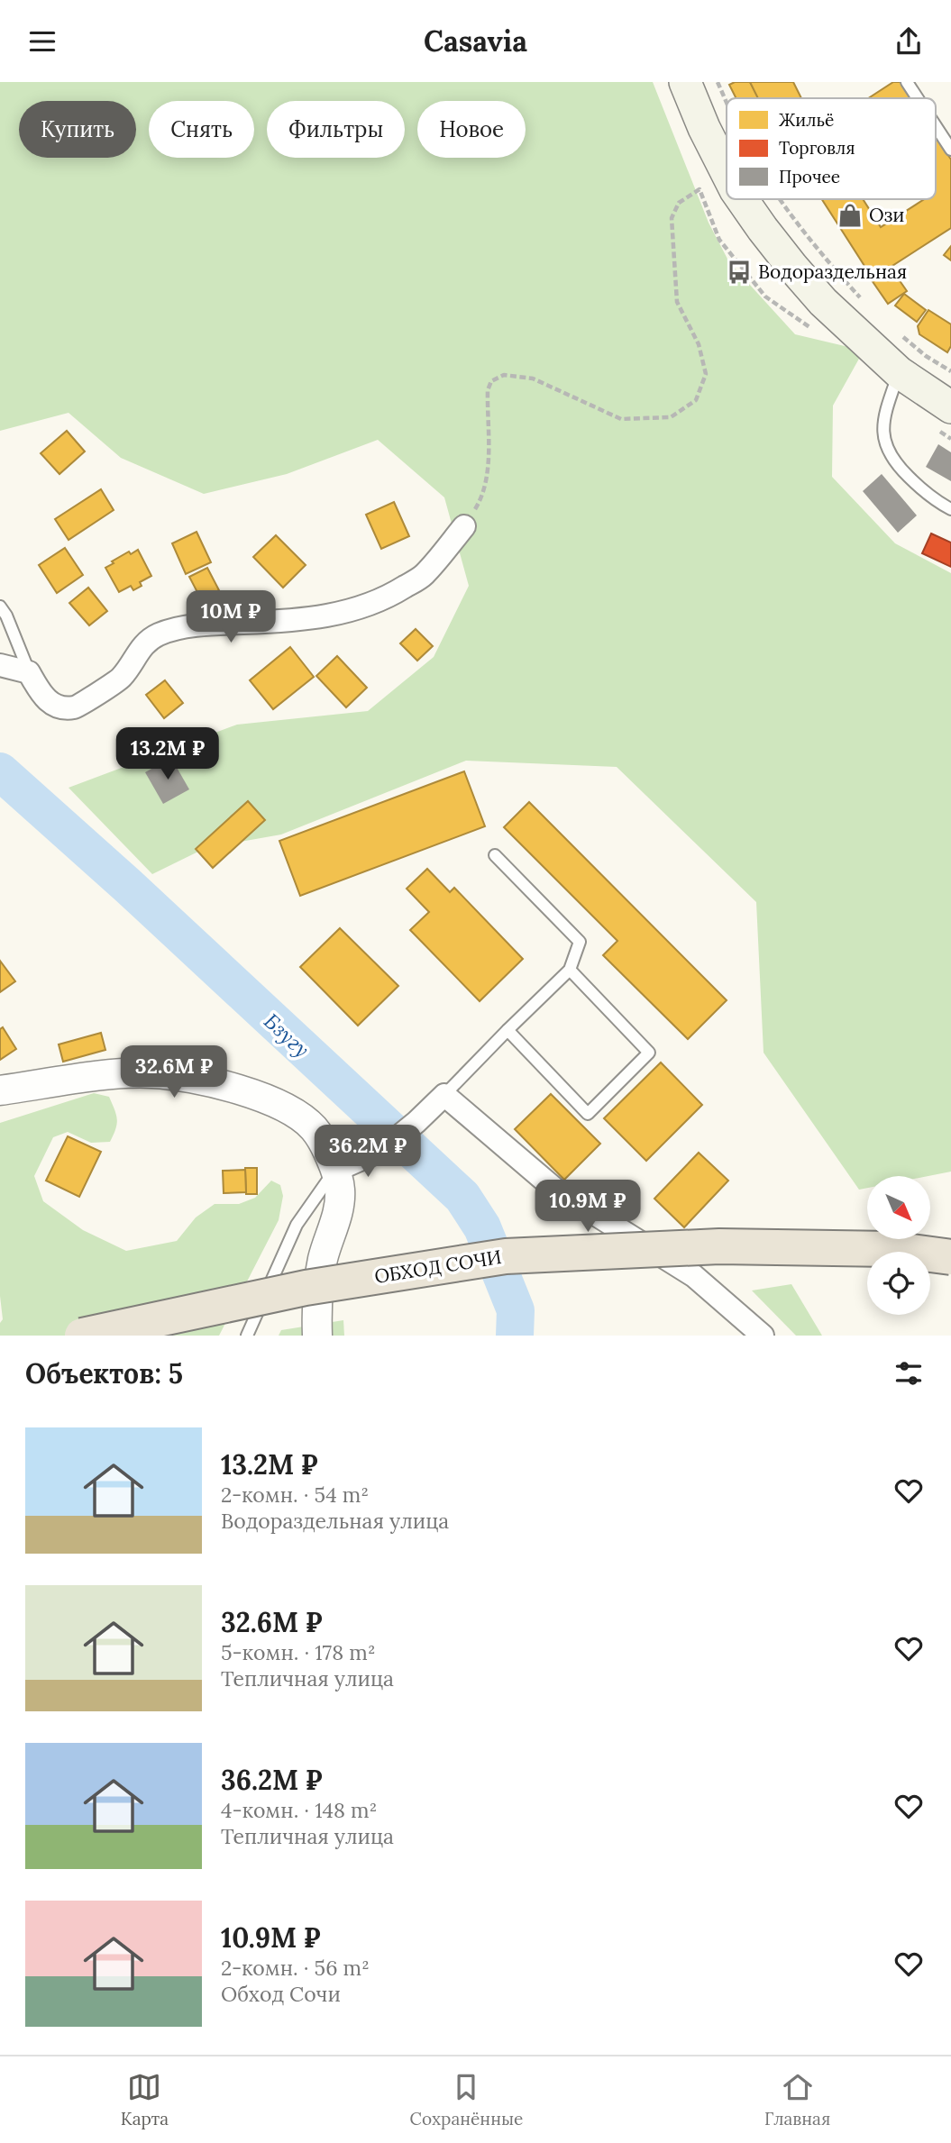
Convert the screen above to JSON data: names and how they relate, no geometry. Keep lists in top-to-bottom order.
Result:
{
  "streets": {
    "highway": ["ОБХОД СОЧИ"]
  },
  "water": ["Бзугу"],
  "places": {
    "shop": ["Ози"],
    "bus stop": ["Водораздельная"]
  },
  "legend": ["Жильё", "Торговля", "Прочее"],
  "north": "bottom right",
  "page": {
    "header": "Casavia",
    "chip": [
      "Купить",
      "Снять",
      "Фильтры",
      "Новое"
    ],
    "price": [
      "10M ₽",
      "13.2M ₽",
      "32.6M ₽",
      "36.2M ₽",
      "10.9M ₽"
    ],
    "heading": "Объектов: 5",
    "list": [
      {
        "name": "13.2M ₽",
        "note": "2-комн. · 54 m² · Водораздельная улица"
      },
      {
        "name": "32.6M ₽",
        "note": "5-комн. · 178 m² · Тепличная улица"
      },
      {
        "name": "36.2M ₽",
        "note": "4-комн. · 148 m² · Тепличная улица"
      },
      {
        "name": "10.9M ₽",
        "note": "2-комн. · 56 m² · Обход Сочи"
      }
    ],
    "tabs": ["Карта", "Сохранённые", "Главная"]
  }
}
